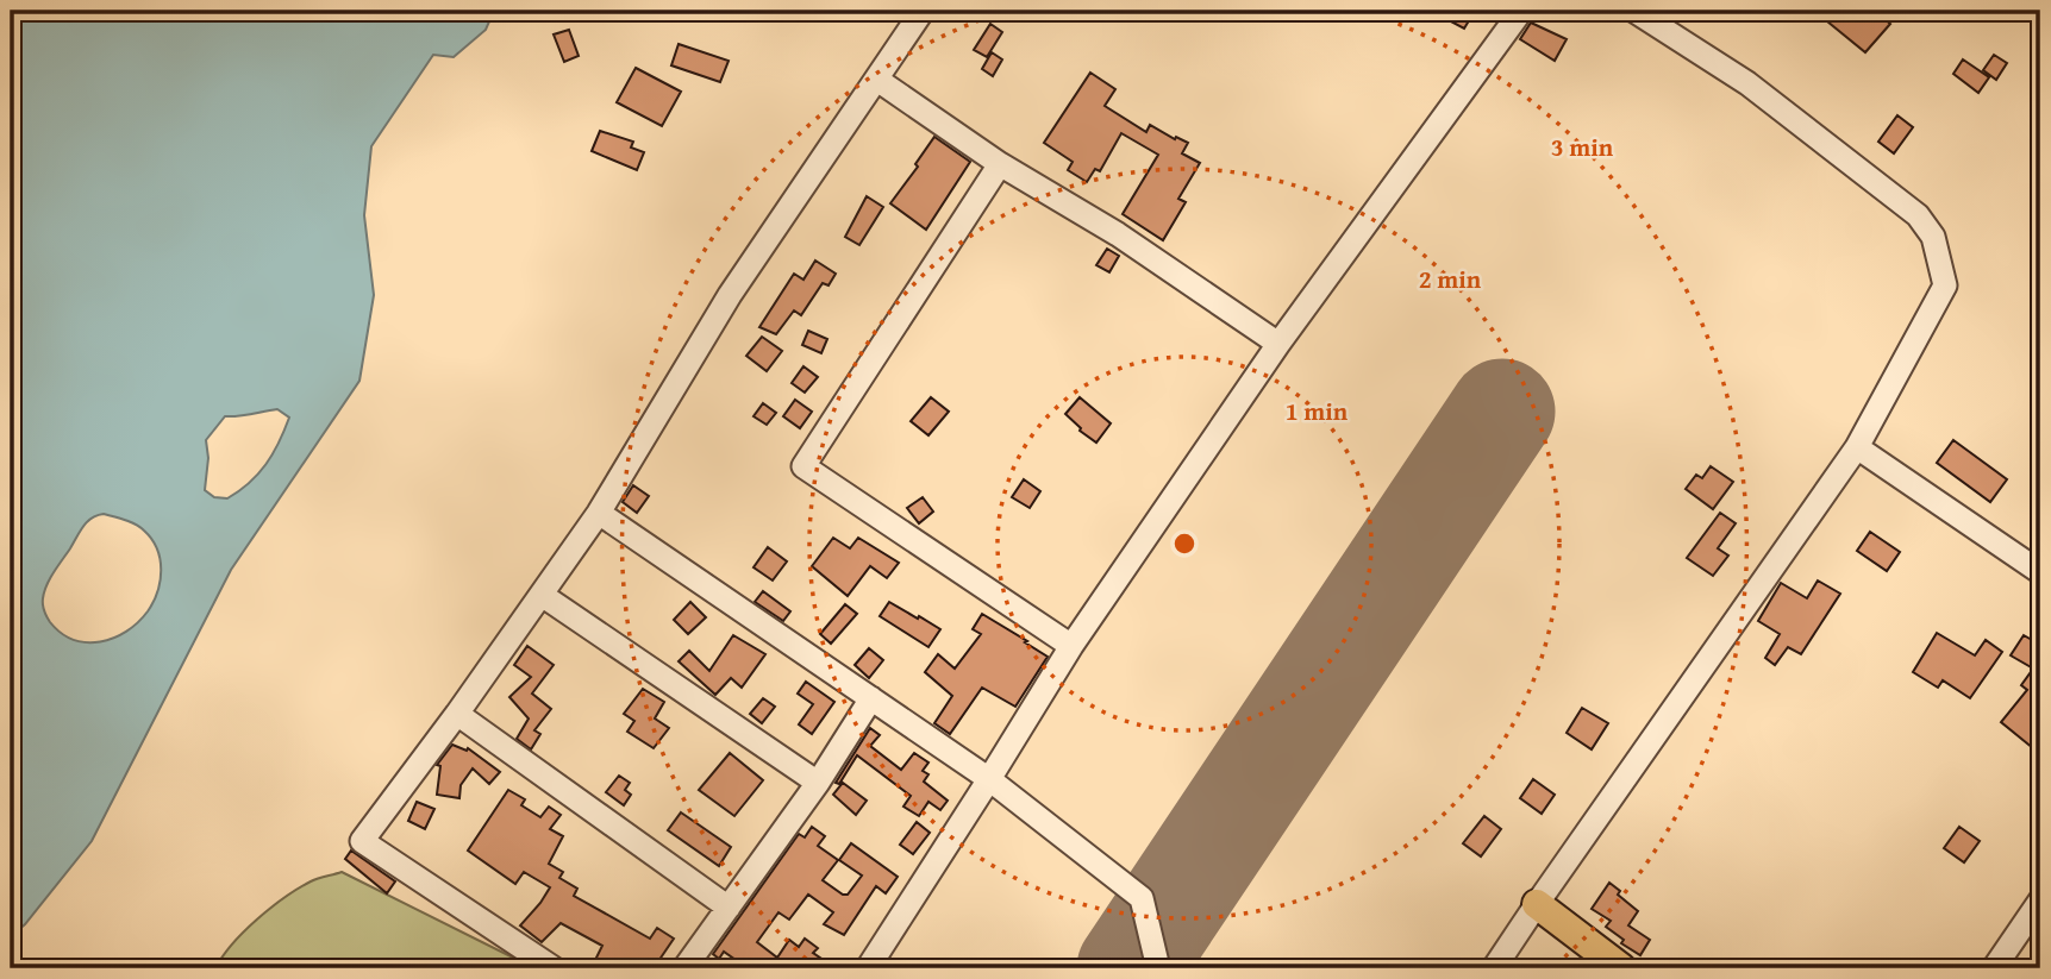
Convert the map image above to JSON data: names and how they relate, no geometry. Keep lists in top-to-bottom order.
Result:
{
  "rings": ["3 min", "2 min", "1 min"]
}
